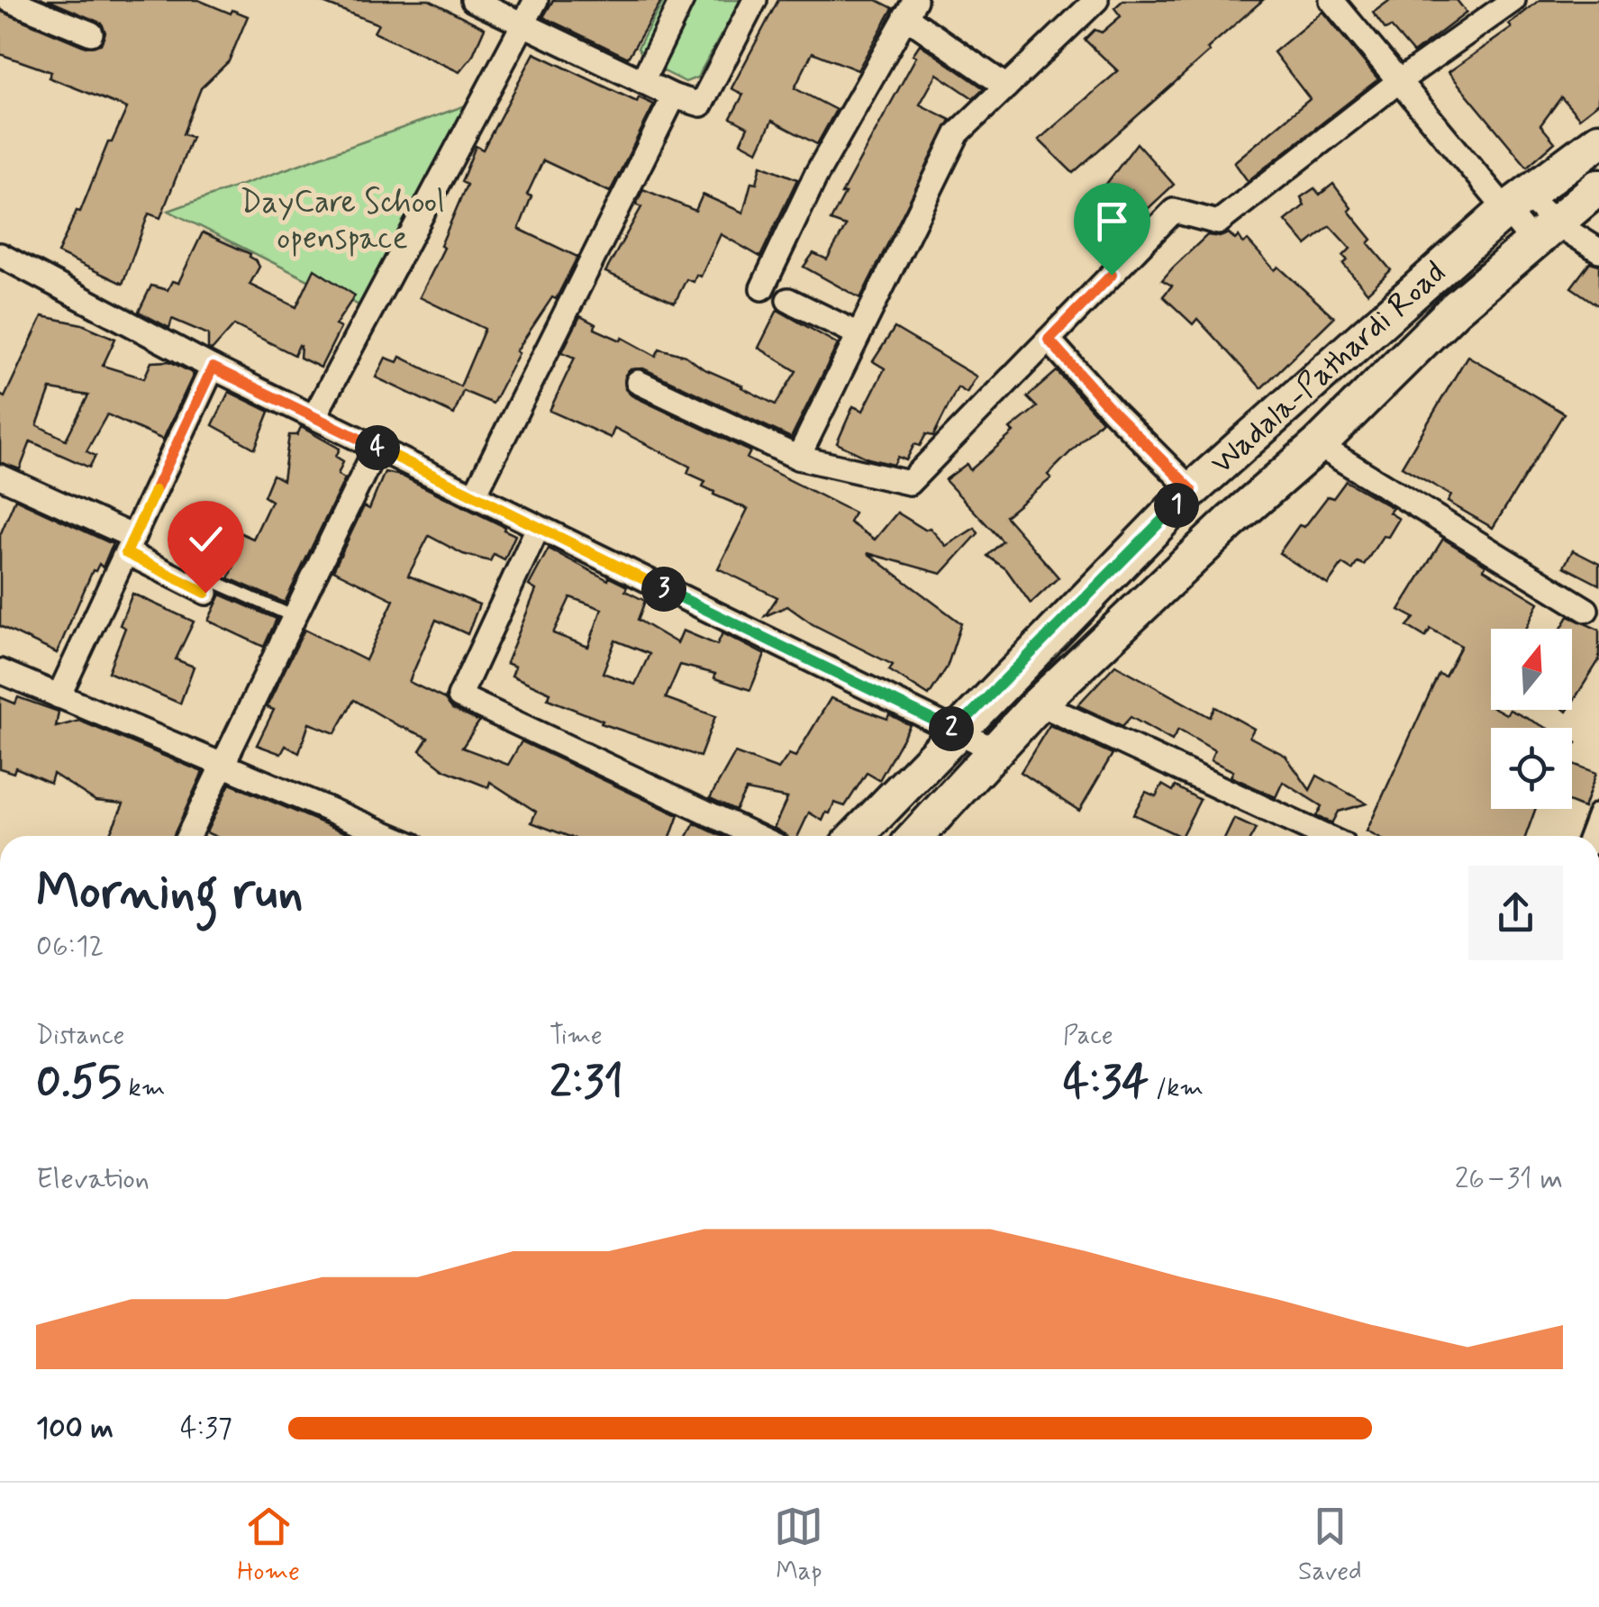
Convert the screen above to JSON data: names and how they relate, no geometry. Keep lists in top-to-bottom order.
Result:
{
  "streets": {
    "main road": ["Wadala-Pathardi Road"]
  },
  "parks": ["DayCare School openspace"],
  "north": "top",
  "page": {
    "pins": [
      "4",
      "1",
      "3",
      "2"
    ],
    "heading": ["Morning run", "06:12"],
    "stats": [
      ["Distance", "0.55 km"],
      ["Time", "2:31"],
      ["Pace", "4:34 /km"]
    ],
    "chart": ["Elevation", "26–31 m"],
    "list": [
      {
        "name": "100 m",
        "note": "4:37"
      }
    ],
    "tabs": ["Home", "Map", "Saved"]
  }
}
